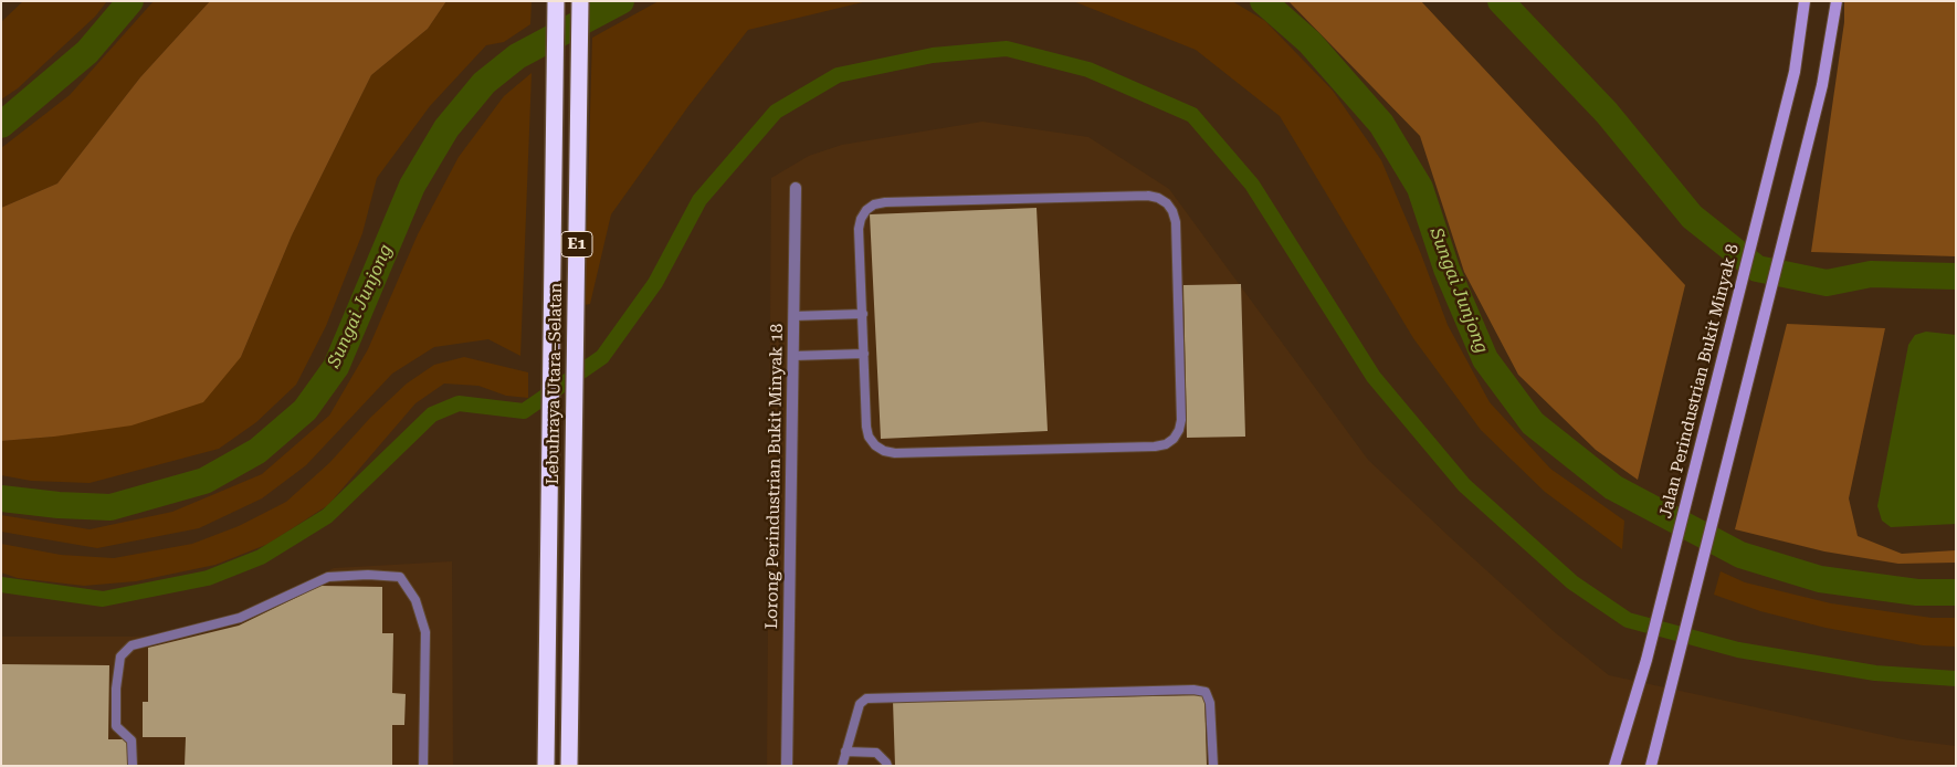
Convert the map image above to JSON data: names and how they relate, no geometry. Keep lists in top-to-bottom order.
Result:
{
  "streets": {
    "highway": ["E1", "Lebuhraya Utara–Selatan"],
    "street": ["Jalan Perindustrian Bukit Minyak 8", "Lorong Perindustrian Bukit Minyak 18"]
  },
  "water": ["Sungai Junjong"]
}
